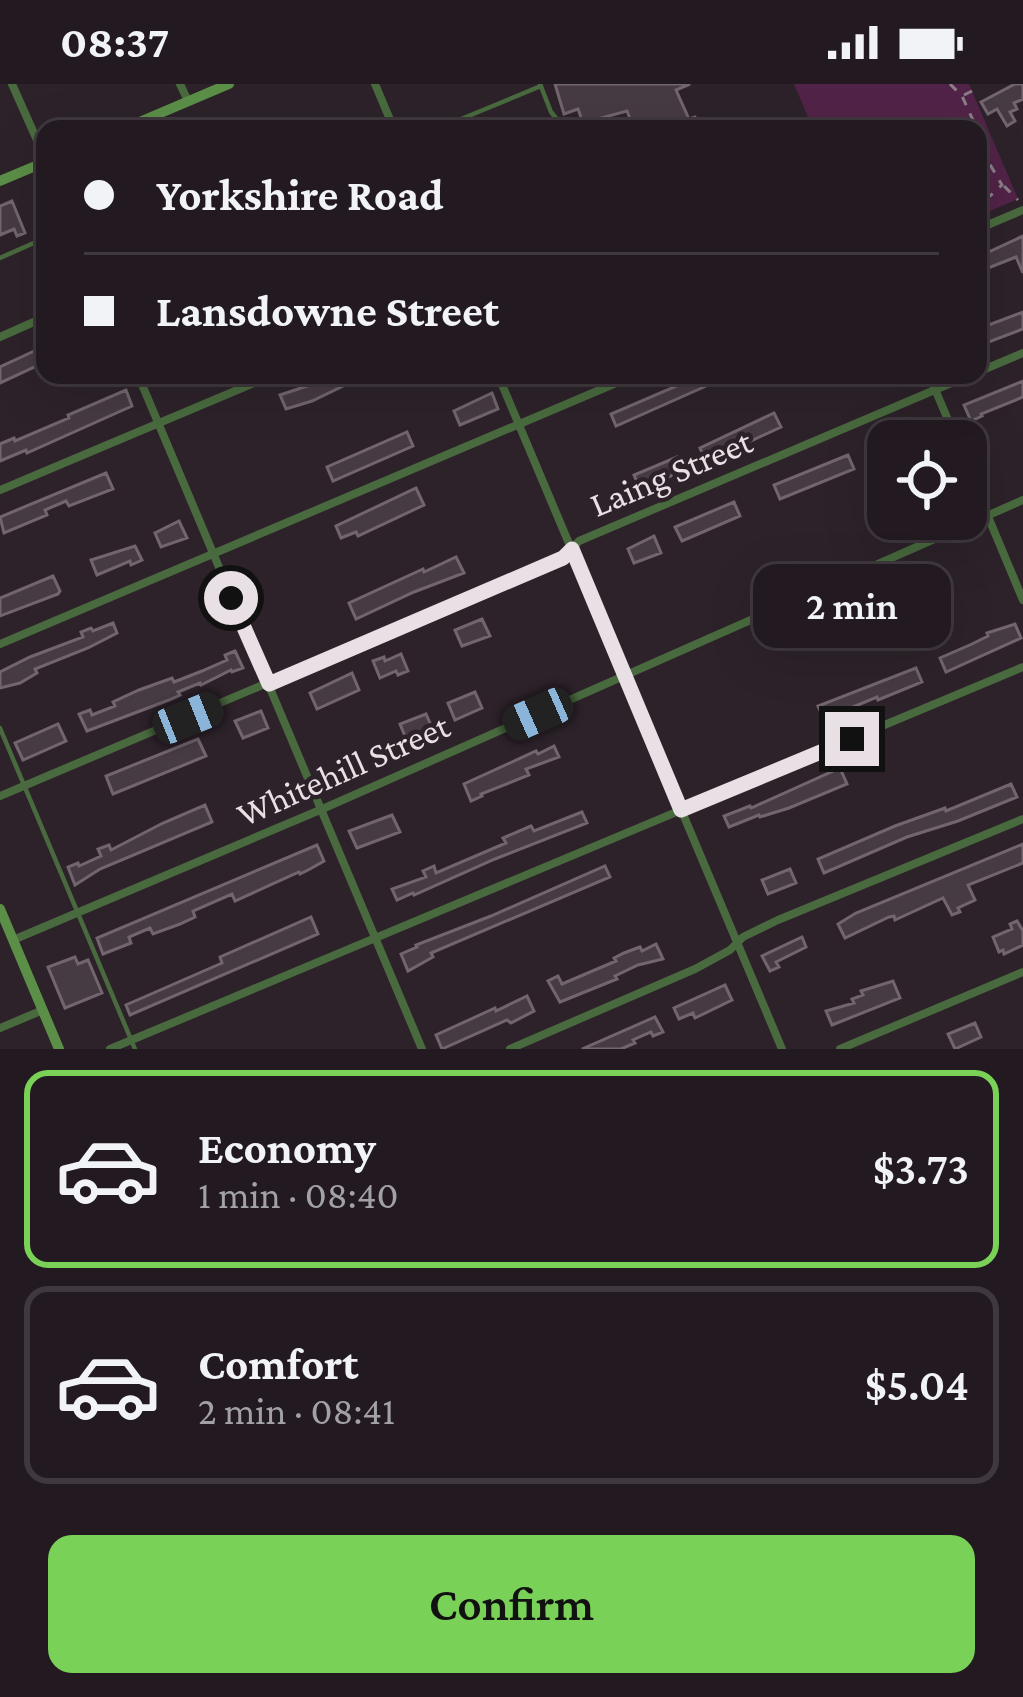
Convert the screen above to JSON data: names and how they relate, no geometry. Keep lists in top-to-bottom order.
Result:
{
  "streets": {
    "street": ["Laing Street", "Whitehill Street"]
  },
  "page": {
    "status": "08:37",
    "banner": ["Yorkshire Road", "Lansdowne Street"],
    "bubble": "2 min",
    "list": [
      {
        "name": "Economy",
        "note": "1 min · 08:40",
        "value": "$3.73"
      },
      {
        "name": "Comfort",
        "note": "2 min · 08:41",
        "value": "$5.04"
      }
    ],
    "buttons": "Confirm"
  }
}
